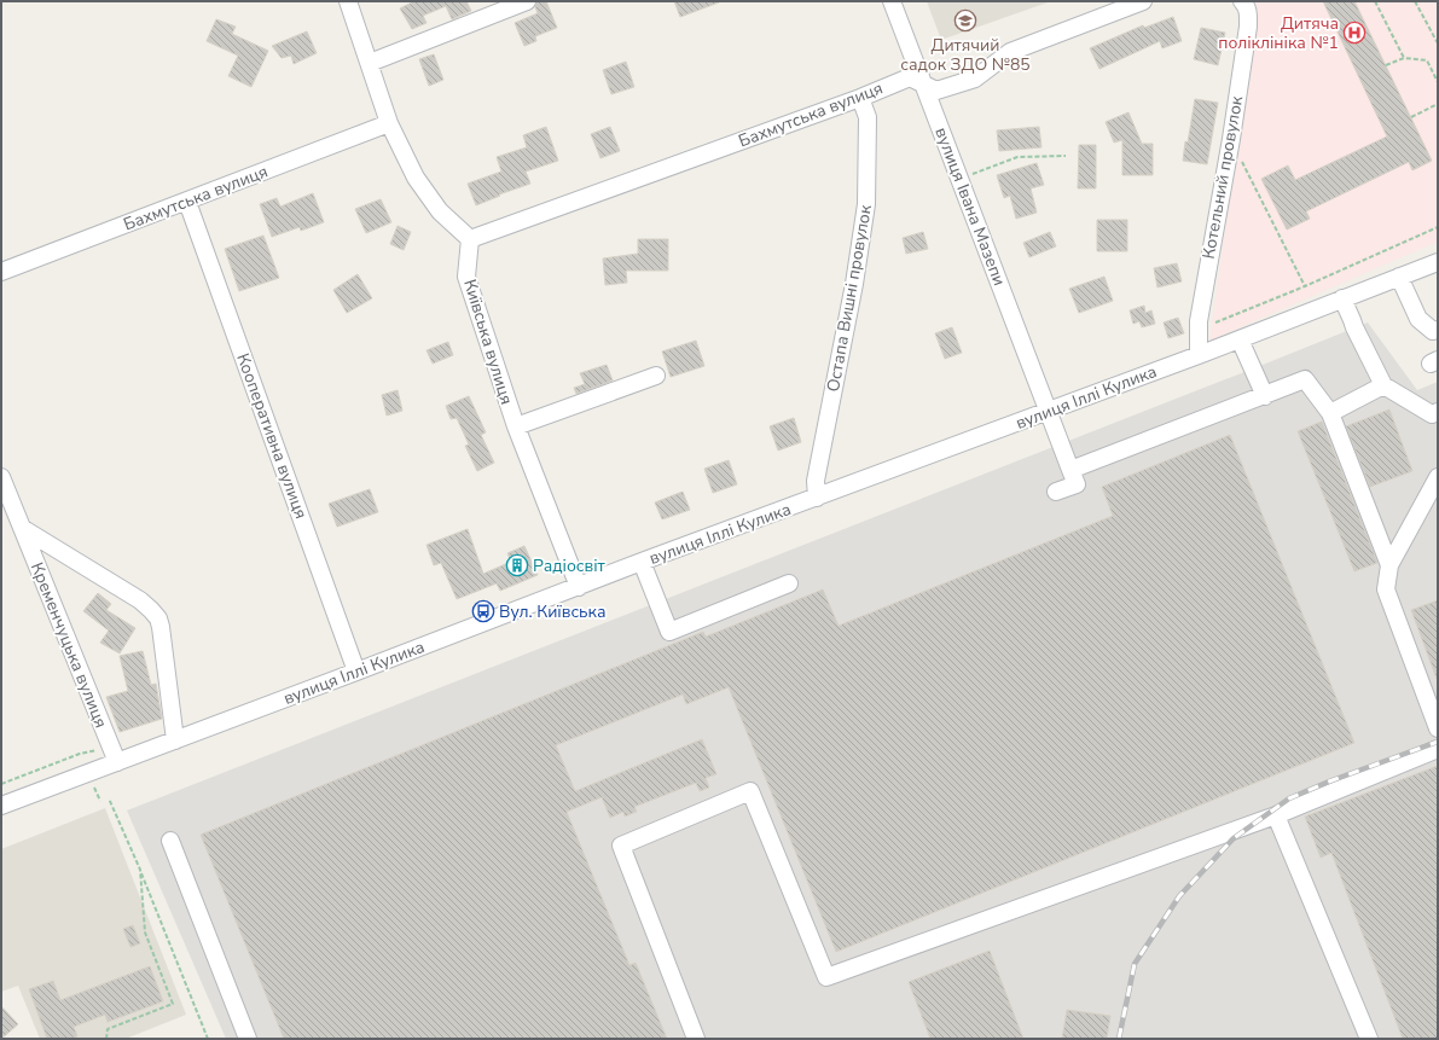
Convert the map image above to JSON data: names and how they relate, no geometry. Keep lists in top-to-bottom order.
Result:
{
  "streets": {
    "street": [
      "Бахмутська вулиця",
      "Котельний провулок",
      "вулиця Івана Мазепи",
      "Остапа Вишні провулок",
      "Київська вулиця",
      "вулиця Іллі Кулика",
      "Кооперативна вулиця",
      "Кременчуцька вулиця"
    ]
  },
  "crossings": [
    ["Бахмутська вулиця", "вулиця Івана Мазепи"],
    ["Бахмутська вулиця", "Остапа Вишні провулок"],
    ["Бахмутська вулиця", "Київська вулиця"],
    ["Бахмутська вулиця", "Кооперативна вулиця"],
    ["Котельний провулок", "вулиця Іллі Кулика"],
    ["вулиця Івана Мазепи", "вулиця Іллі Кулика"],
    ["Остапа Вишні провулок", "вулиця Іллі Кулика"],
    ["Київська вулиця", "вулиця Іллі Кулика"],
    ["вулиця Іллі Кулика", "Кооперативна вулиця"],
    ["вулиця Іллі Кулика", "Кременчуцька вулиця"]
  ],
  "places": {
    "school or university": ["Дитячий садок ЗДО №85"],
    "hospital": ["Дитяча поліклініка №1"],
    "building": ["Радіосвіт"],
    "bus stop": ["Вул. Київська"]
  }
}
